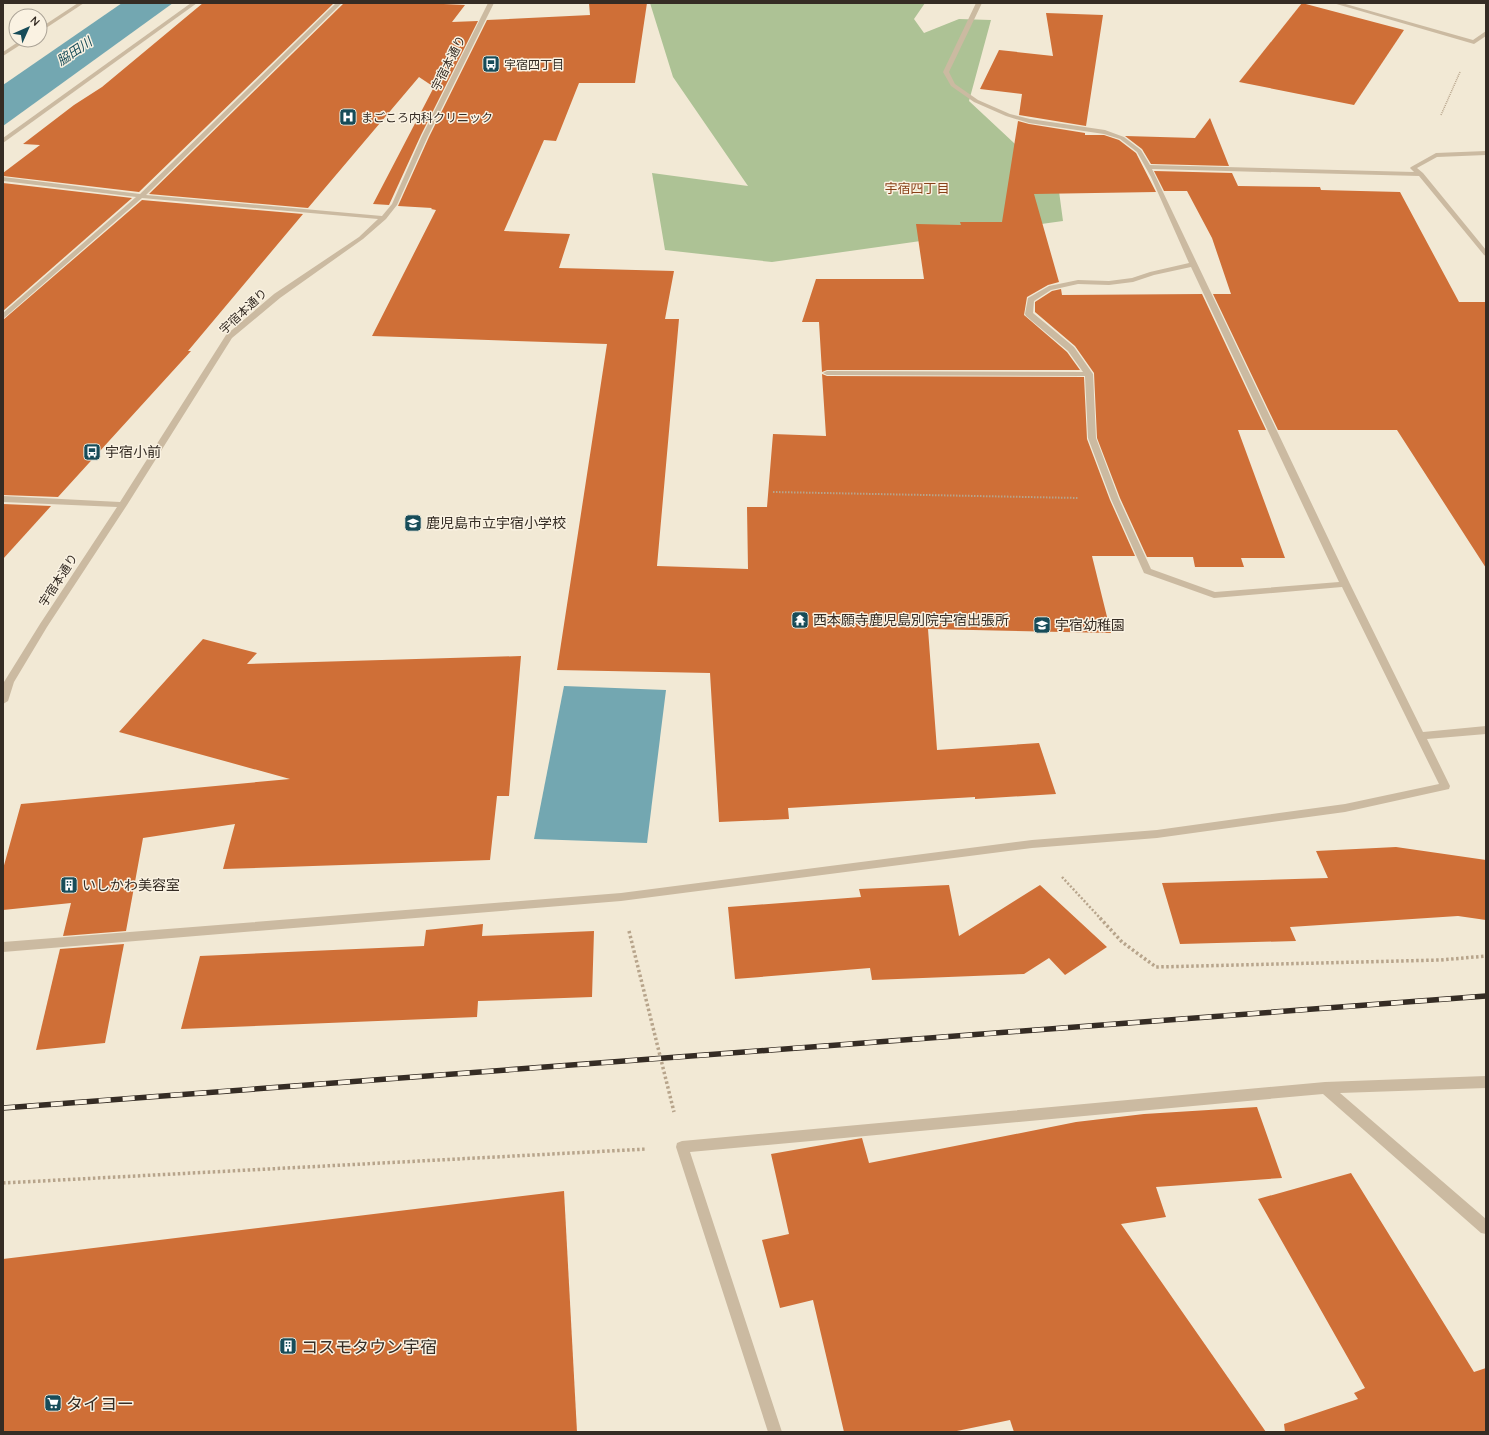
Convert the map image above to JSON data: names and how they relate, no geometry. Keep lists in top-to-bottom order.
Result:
{
  "streets": {
    "street": ["宇宿本通り"]
  },
  "districts": ["宇宿四丁目"],
  "water": ["脇田川"],
  "places": {
    "bus stop": ["宇宿四丁目", "宇宿小前"],
    "hospital": ["まごころ内科クリニック"],
    "school or university": ["鹿児島市立宇宿小学校", "宇宿幼稚園"],
    "temple": ["西本願寺鹿児島別院宇宿出張所"],
    "building": ["いしかわ美容室", "コスモタウン宇宿"],
    "supermarket": ["タイヨー"]
  },
  "north": "top right"
}
